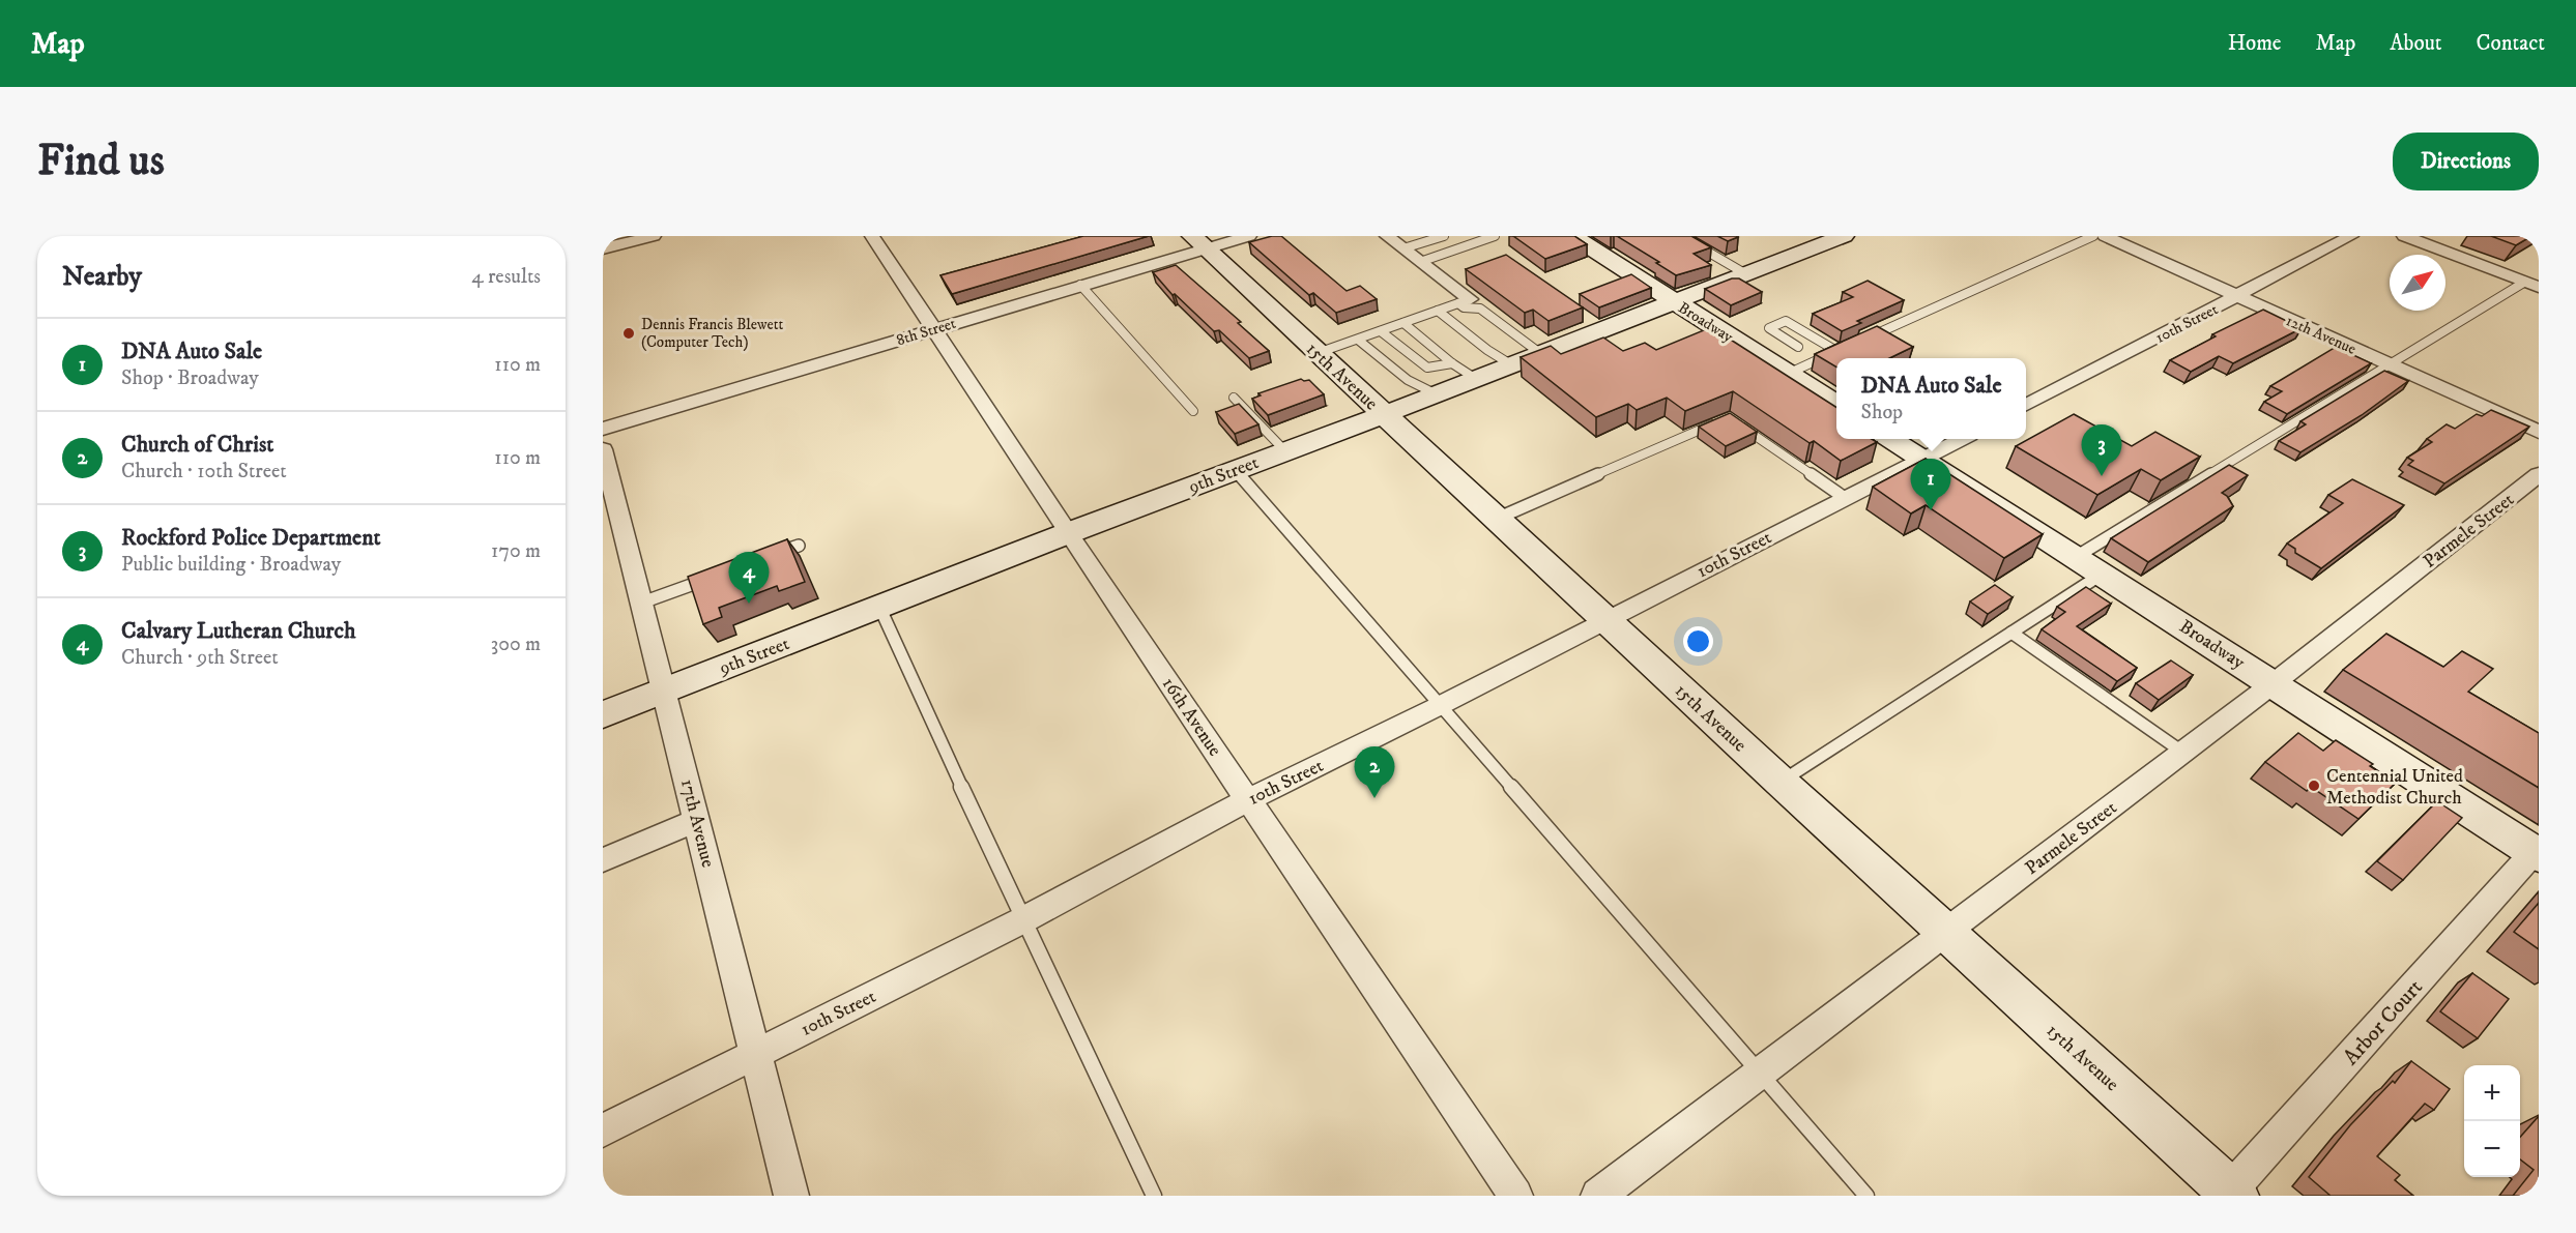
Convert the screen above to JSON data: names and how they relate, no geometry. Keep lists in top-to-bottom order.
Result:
{
  "streets": {
    "street": [
      "Broadway",
      "10th Street",
      "8th Street",
      "12th Avenue",
      "15th Avenue",
      "9th Street",
      "Parmele Street",
      "16th Avenue",
      "17th Avenue",
      "Arbor Court"
    ]
  },
  "crossings": [
    ["Broadway", "10th Street"],
    ["Broadway", "9th Street"],
    ["Broadway", "Parmele Street"],
    ["Broadway", "Arbor Court"],
    ["10th Street", "12th Avenue"],
    ["10th Street", "15th Avenue"],
    ["10th Street", "16th Avenue"],
    ["10th Street", "17th Avenue"],
    ["8th Street", "15th Avenue"],
    ["8th Street", "16th Avenue"],
    ["15th Avenue", "9th Street"],
    ["15th Avenue", "Parmele Street"],
    ["15th Avenue", "Arbor Court"],
    ["9th Street", "16th Avenue"],
    ["9th Street", "17th Avenue"]
  ],
  "places": ["Dennis Francis Blewett (Computer Tech)", "Centennial United Methodist Church"],
  "north": "top right",
  "page": {
    "header": "Map",
    "nav": [
      "Home",
      "Map",
      "About",
      "Contact"
    ],
    "buttons": "Directions",
    "title": "Find us",
    "heading": ["Nearby", "4 results"],
    "list": [
      {
        "mark": "1",
        "name": "DNA Auto Sale",
        "note": "Shop · Broadway",
        "value": "110 m"
      },
      {
        "mark": "2",
        "name": "Church of Christ",
        "note": "Church · 10th Street",
        "value": "110 m"
      },
      {
        "mark": "3",
        "name": "Rockford Police Department",
        "note": "Public building · Broadway",
        "value": "170 m"
      },
      {
        "mark": "4",
        "name": "Calvary Lutheran Church",
        "note": "Church · 9th Street",
        "value": "300 m"
      }
    ],
    "popup": ["DNA Auto Sale", "Shop"],
    "pins": [
      "3",
      "1",
      "4",
      "2"
    ],
    "map_buttons": ["+", "−"]
  }
}
